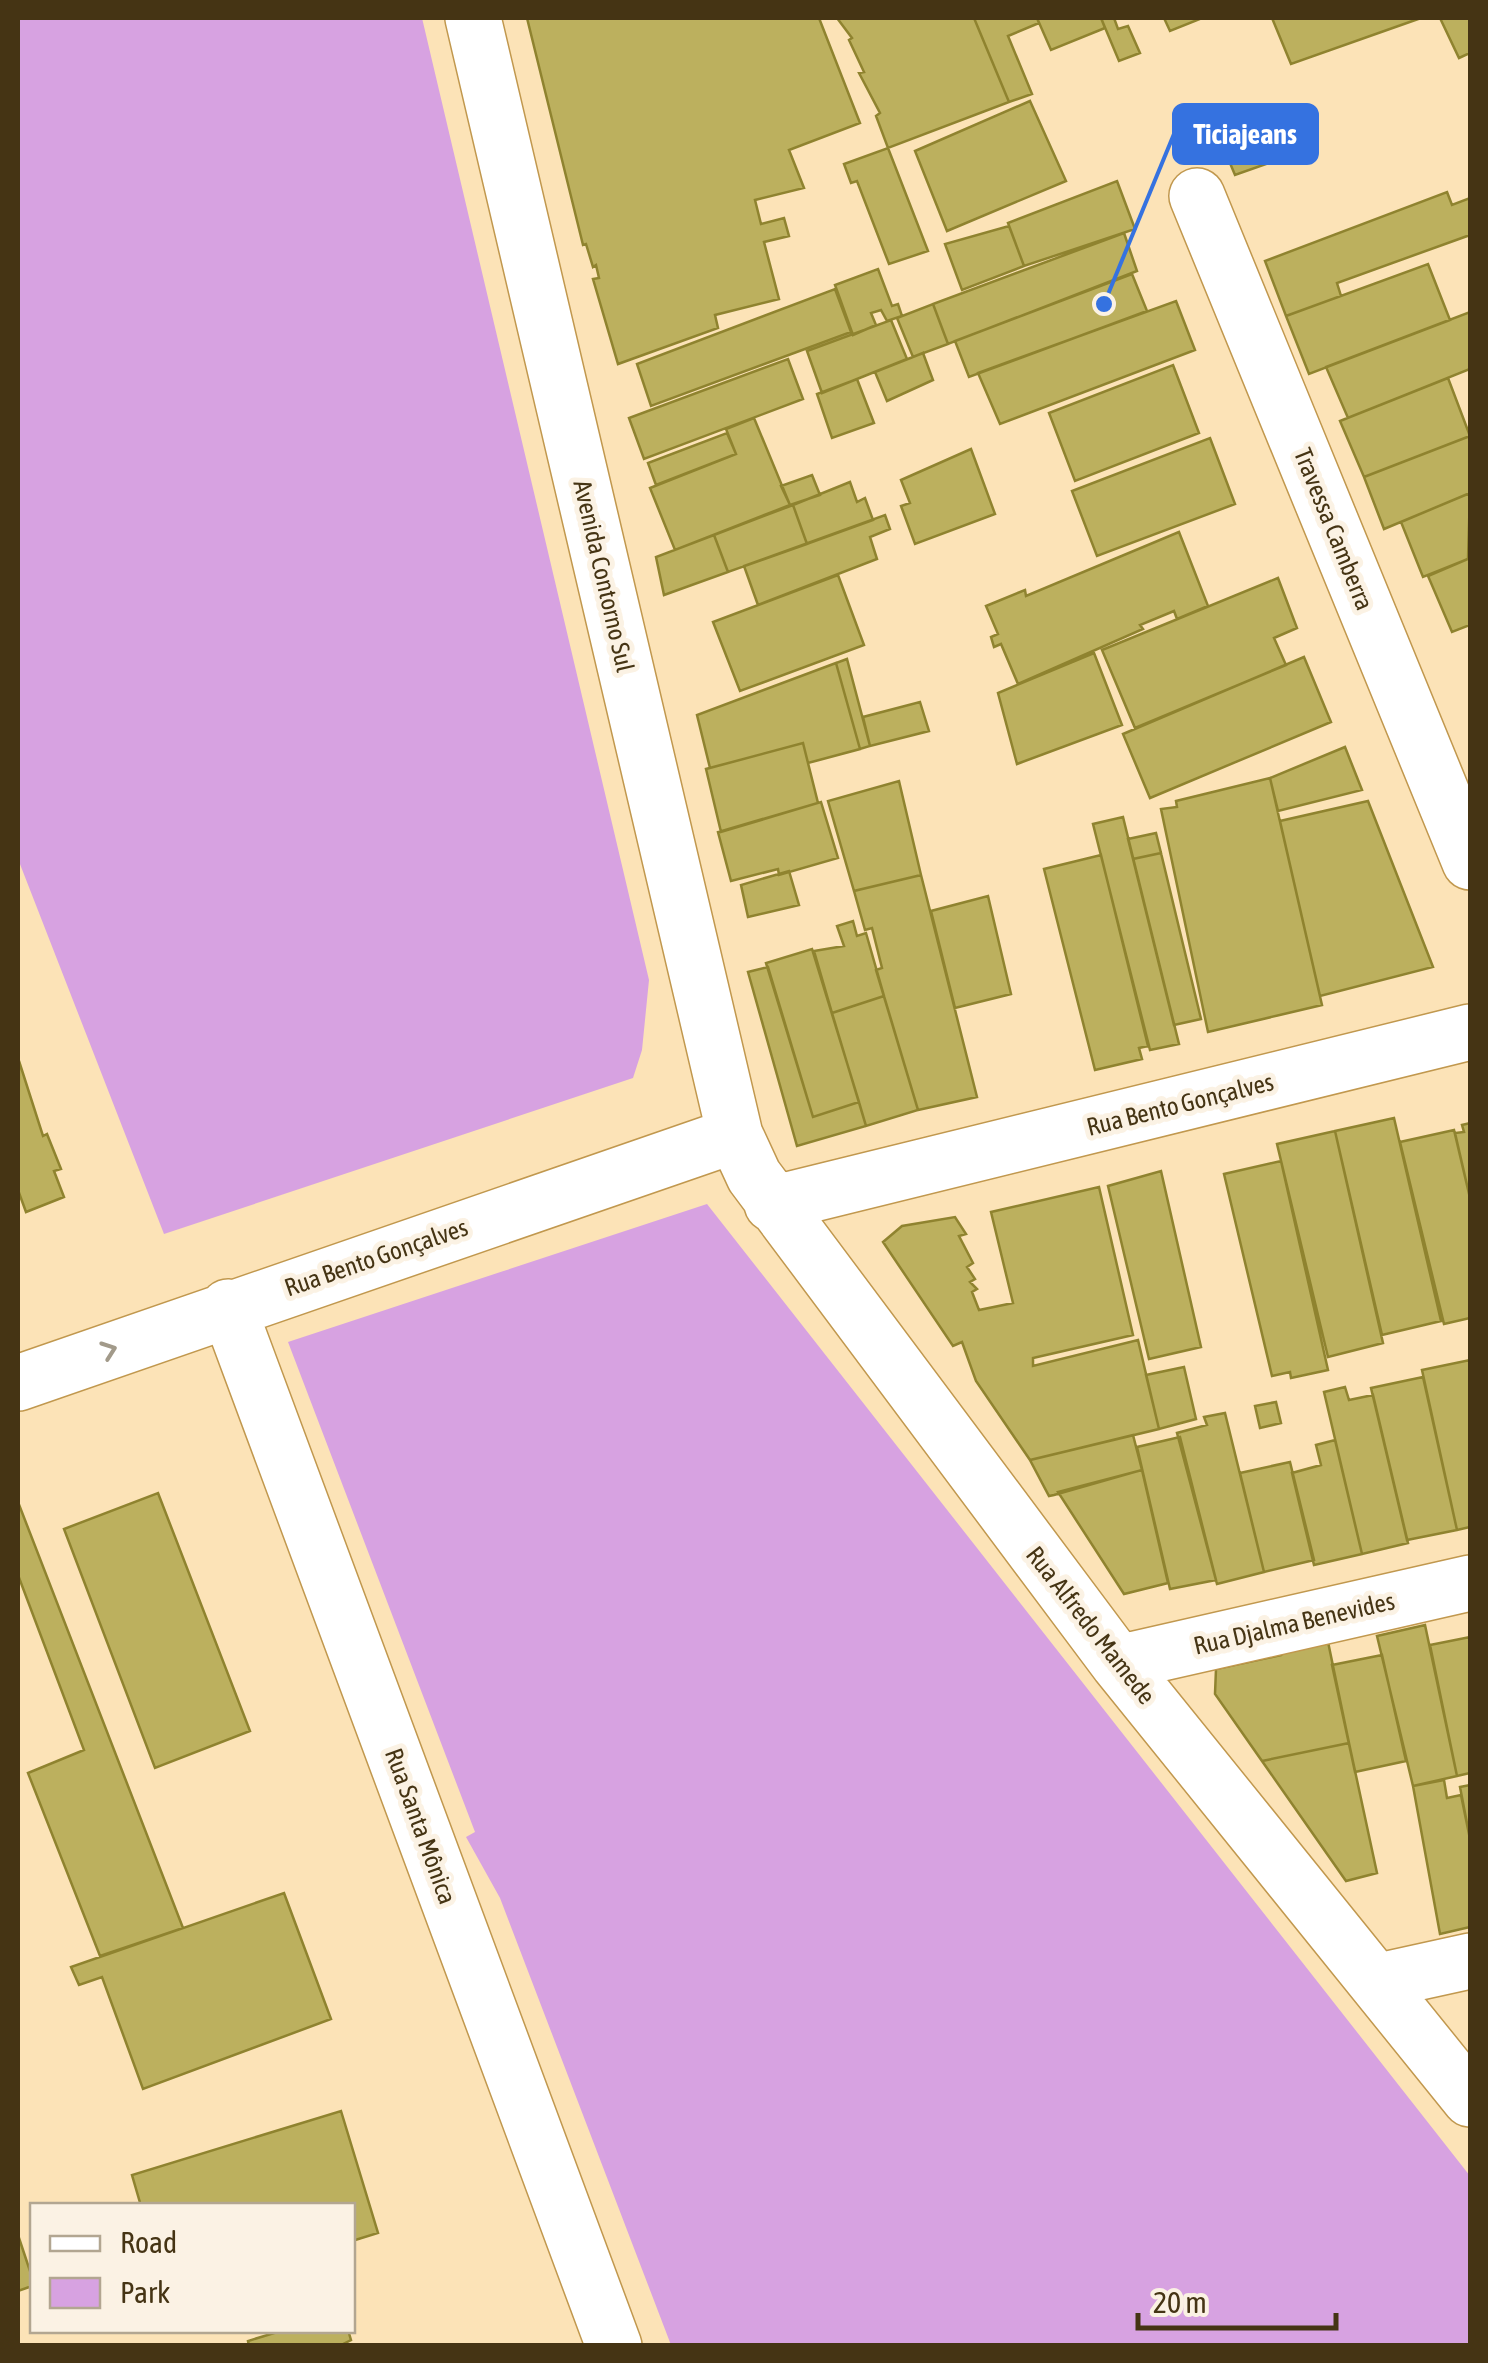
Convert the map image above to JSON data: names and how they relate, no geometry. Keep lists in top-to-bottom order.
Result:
{
  "streets": {
    "street": [
      "Travessa Camberra",
      "Avenida Contorno Sul",
      "Rua Bento Gonçalves",
      "Rua Djalma Benevides",
      "Rua Alfredo Mamede",
      "Rua Santa Mônica"
    ]
  },
  "crossings": [
    ["Avenida Contorno Sul", "Rua Bento Gonçalves"],
    ["Avenida Contorno Sul", "Rua Alfredo Mamede"],
    ["Rua Bento Gonçalves", "Rua Alfredo Mamede"],
    ["Rua Bento Gonçalves", "Rua Santa Mônica"],
    ["Rua Djalma Benevides", "Rua Alfredo Mamede"]
  ],
  "places": ["Ticiajeans"],
  "legend": ["Road", "Park"],
  "scale_bar": "20 m"
}
